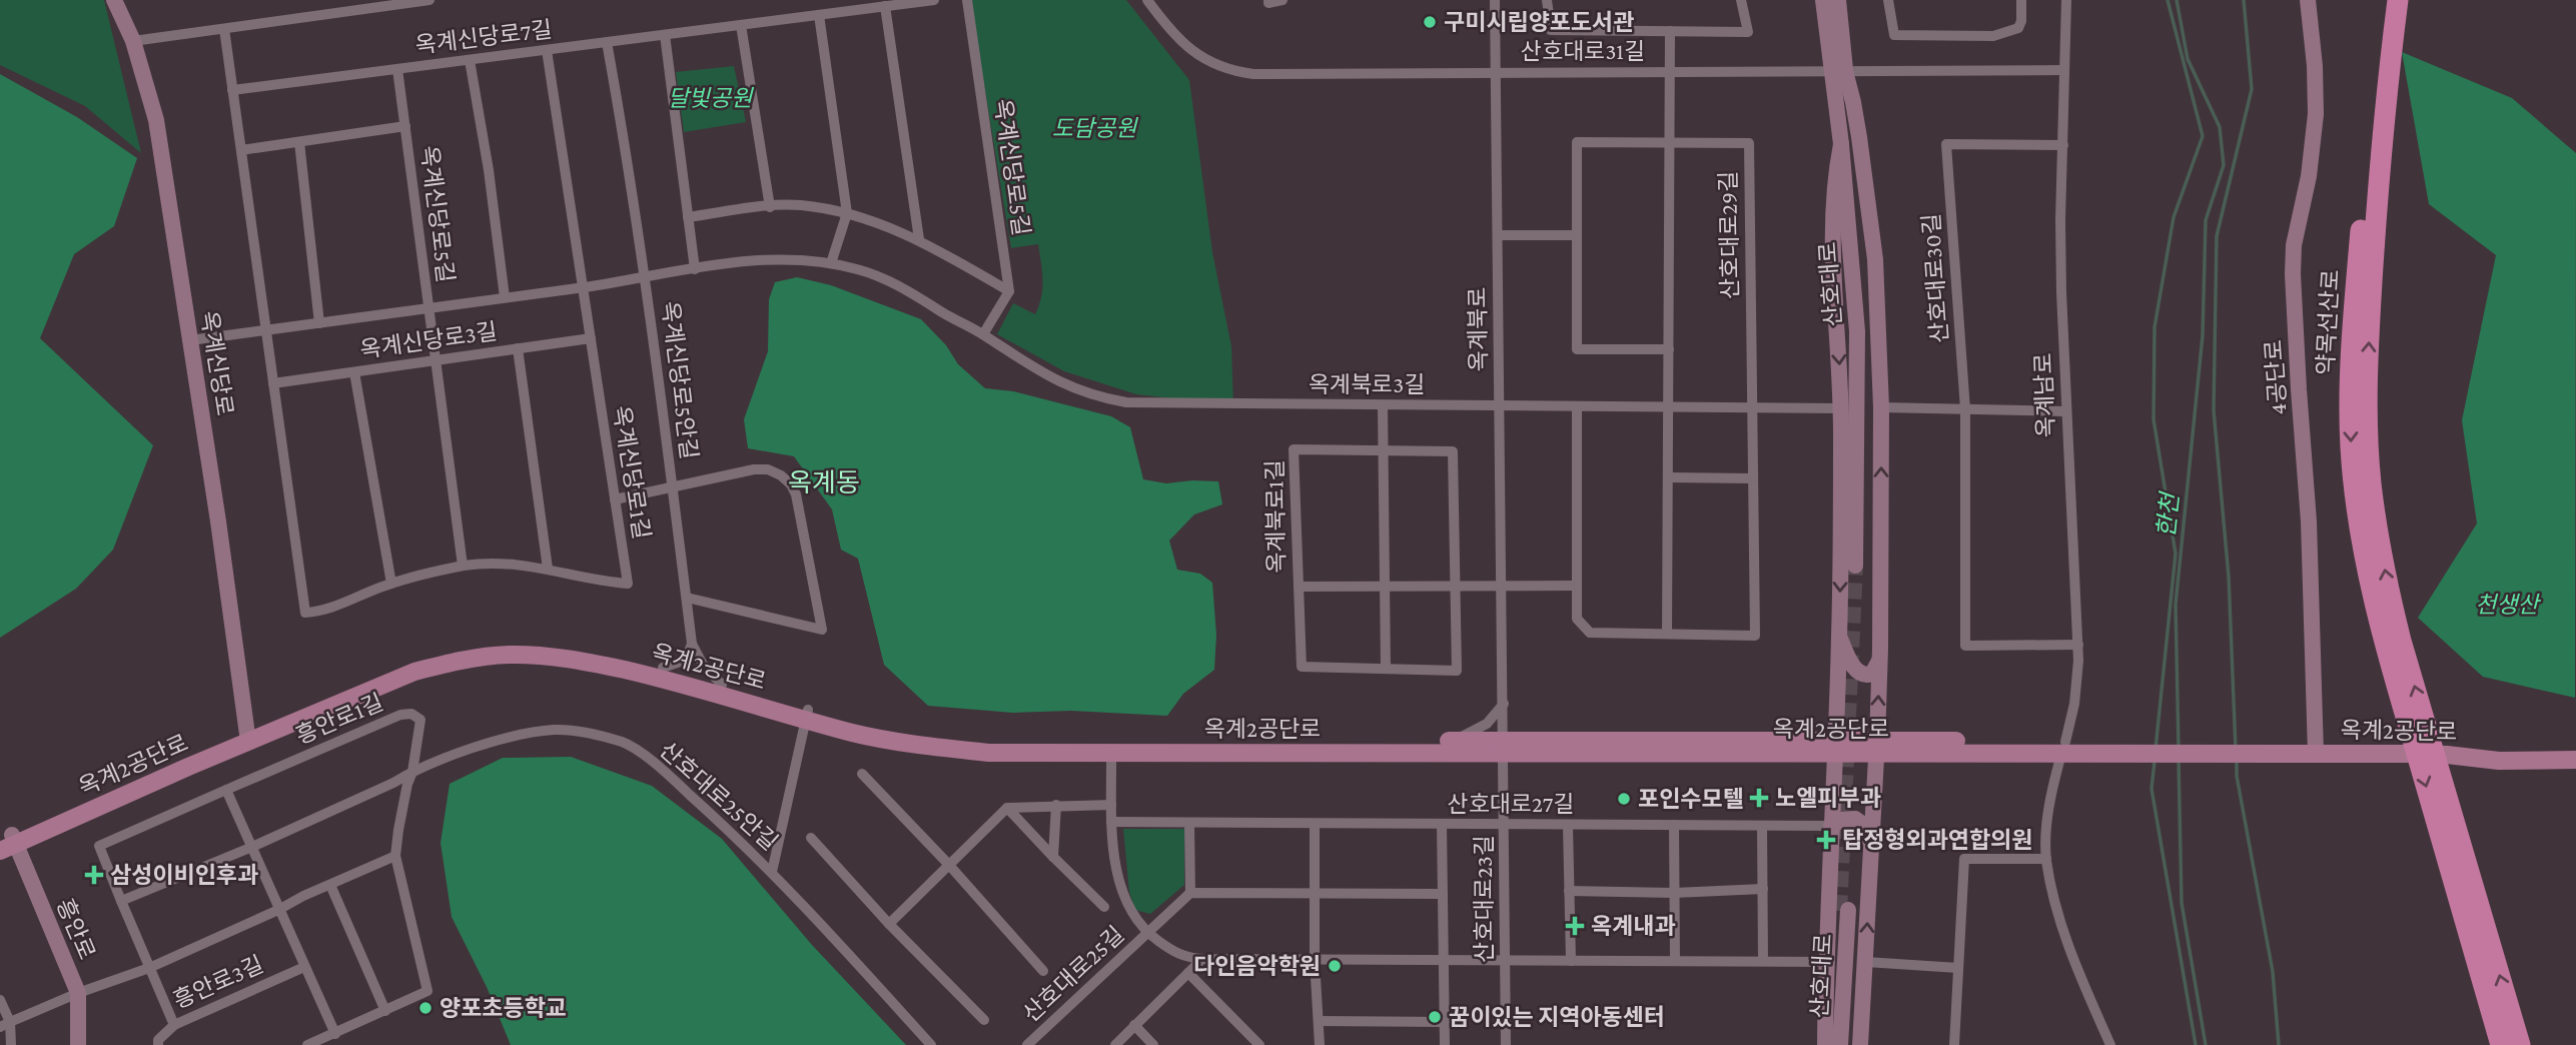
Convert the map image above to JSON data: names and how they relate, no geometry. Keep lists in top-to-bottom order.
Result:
{
  "streets": {
    "highway": ["약목선산로"],
    "main road": ["옥계2공단로"],
    "street": [
      "옥계신당로7길",
      "산호대로31길",
      "옥계신당로5길",
      "산호대로29길",
      "산호대로30길",
      "산호대로",
      "옥계북로",
      "옥계신당로3길",
      "옥계신당로",
      "4공단로",
      "옥계신당로5안길",
      "옥계북로3길",
      "옥계남로",
      "옥계신당로1길",
      "옥계북로1길",
      "흥안로1길",
      "산호대로25안길",
      "산호대로27길",
      "산호대로23길",
      "흥안로",
      "산호대로25길",
      "흥안로3길"
    ]
  },
  "crossings": [
    ["옥계신당로7길", "옥계신당로5길"],
    ["산호대로31길", "산호대로"],
    ["산호대로31길", "옥계북로"],
    ["산호대로31길", "옥계남로"],
    ["옥계신당로5길", "옥계신당로"],
    ["옥계신당로5길", "옥계신당로5안길"],
    ["옥계신당로5길", "옥계북로3길"],
    ["옥계신당로5길", "옥계신당로1길"],
    ["산호대로30길", "옥계남로"],
    ["옥계북로", "옥계북로3길"],
    ["옥계북로", "옥계북로1길"],
    ["옥계북로", "옥계2공단로"],
    ["옥계북로", "산호대로23길"],
    ["옥계신당로3길", "옥계신당로1길"],
    ["옥계신당로", "옥계2공단로"],
    ["4공단로", "옥계2공단로"],
    ["옥계신당로5안길", "옥계2공단로"],
    ["옥계남로", "옥계2공단로"],
    ["옥계2공단로", "산호대로23길"],
    ["옥계2공단로", "흥안로"],
    ["옥계2공단로", "산호대로25길"],
    ["흥안로1길", "산호대로25안길"],
    ["흥안로1길", "흥안로3길"],
    ["산호대로27길", "산호대로23길"],
    ["산호대로27길", "산호대로25길"],
    ["산호대로23길", "산호대로25길"]
  ],
  "districts": ["옥계동"],
  "water": ["한천"],
  "parks": ["달빛공원", "도담공원", "천생산"],
  "places": {
    "other": [
      "구미시립양포도서관",
      "포인수모텔",
      "다인음악학원",
      "양포초등학교",
      "꿈이있는 지역아동센터"
    ],
    "health": [
      "노엘피부과",
      "탑정형외과연합의원",
      "삼성이비인후과",
      "옥계내과"
    ]
  }
}
